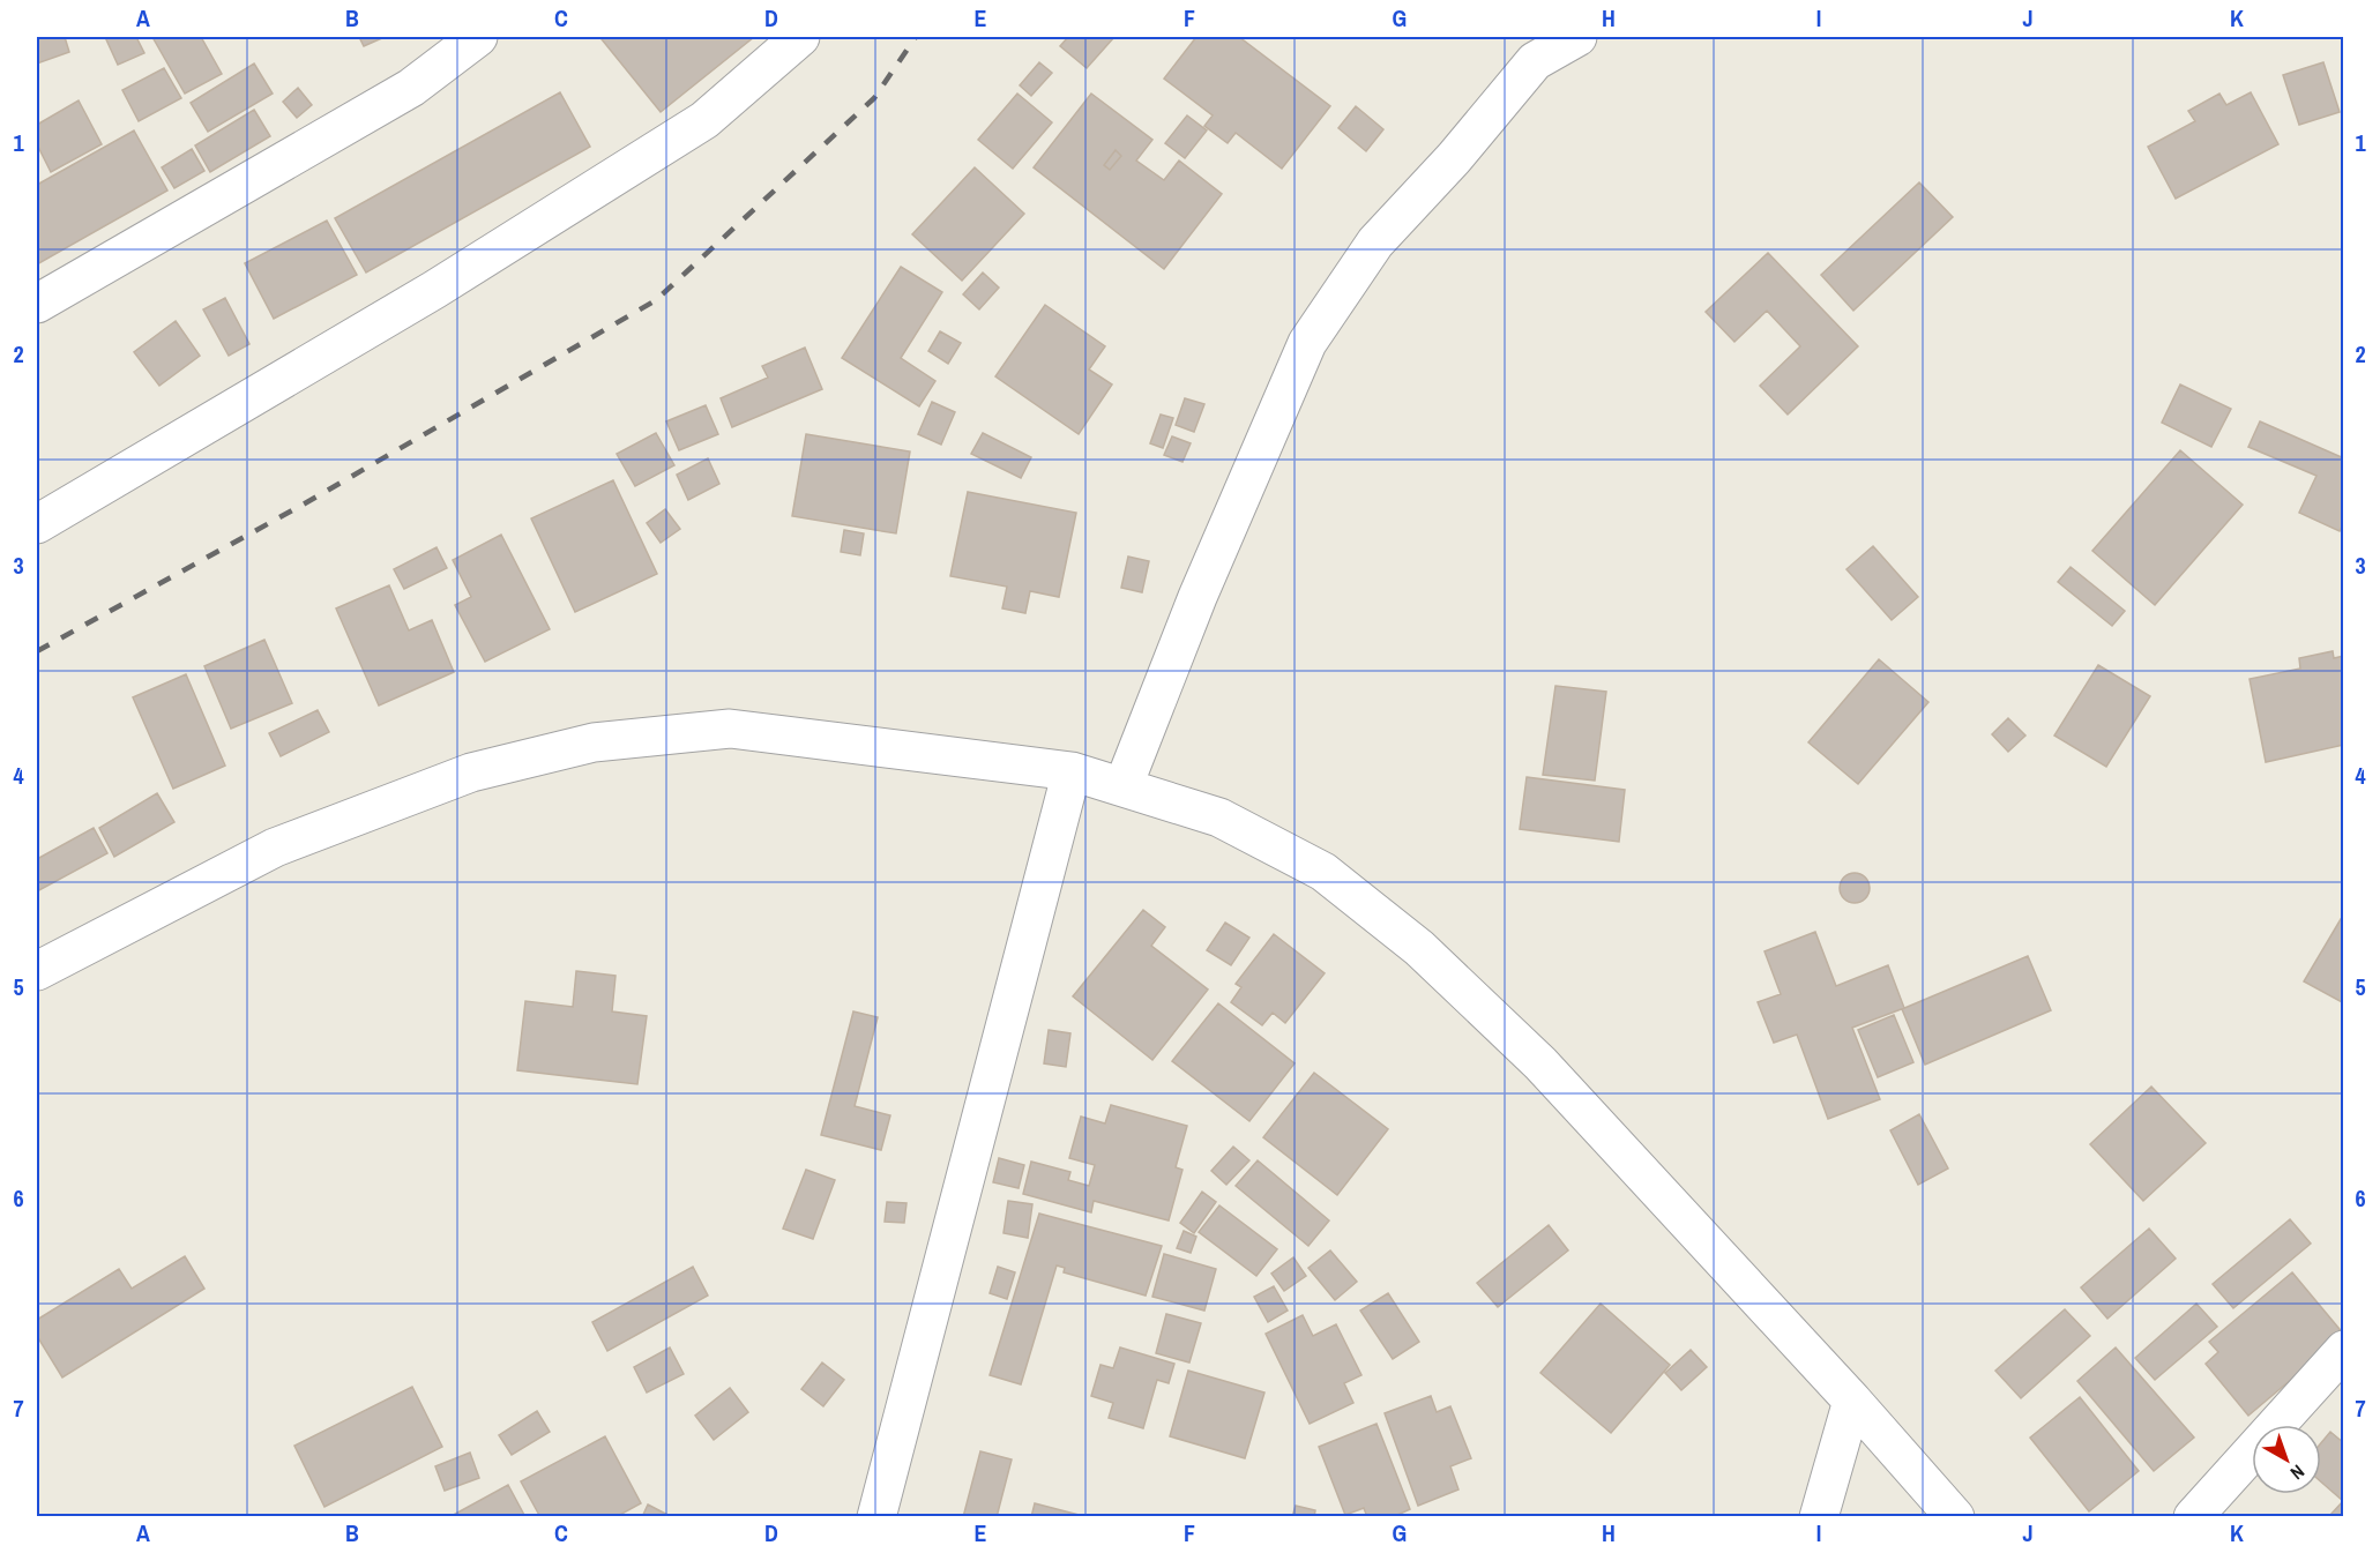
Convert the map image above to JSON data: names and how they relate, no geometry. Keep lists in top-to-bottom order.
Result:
{
  "north": "bottom right",
  "grid": {
    "columns": [
      "A",
      "B",
      "C",
      "D",
      "E",
      "F",
      "G",
      "H",
      "I",
      "J",
      "K"
    ],
    "rows": [
      "1",
      "2",
      "3",
      "4",
      "5",
      "6",
      "7"
    ]
  }
}
